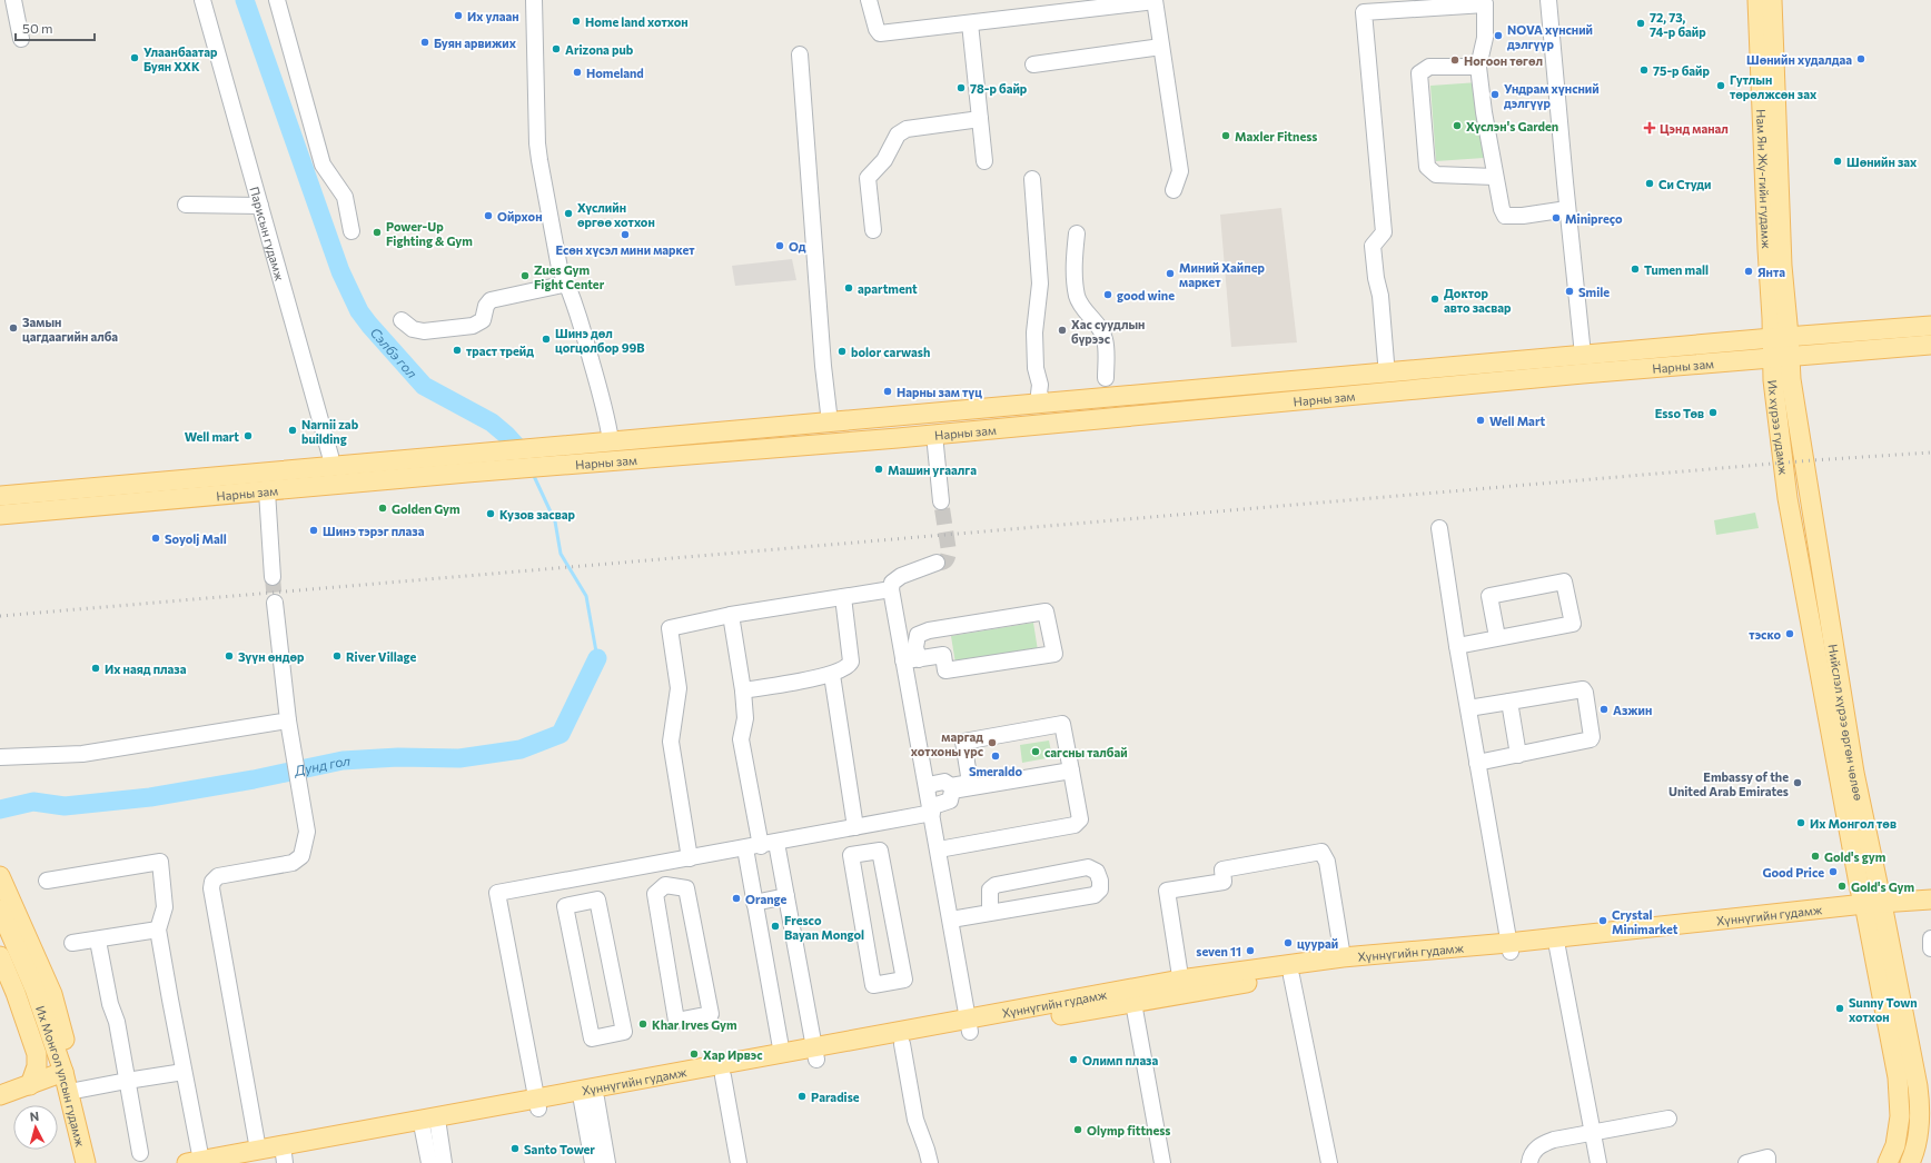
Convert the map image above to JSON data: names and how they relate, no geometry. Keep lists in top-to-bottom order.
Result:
{
  "streets": {
    "main road": [
      "Нам Ян Жү-гийн гудамж",
      "Нарны зам",
      "Их хүрээ гудамж",
      "Нийслэл хүрээ өргөн чөлөө",
      "Хүннүгийн гудамж",
      "Их Монгол улсын гудамж"
    ],
    "street": ["Парисын гудамж"]
  },
  "crossings": [
    ["Нам Ян Жү-гийн гудамж", "Нарны зам"],
    ["Нам Ян Жү-гийн гудамж", "Их хүрээ гудамж"],
    ["Нам Ян Жү-гийн гудамж", "Нийслэл хүрээ өргөн чөлөө"],
    ["Парисын гудамж", "Нарны зам"],
    ["Нарны зам", "Их хүрээ гудамж"],
    ["Нарны зам", "Нийслэл хүрээ өргөн чөлөө"],
    ["Их хүрээ гудамж", "Нийслэл хүрээ өргөн чөлөө"],
    ["Нийслэл хүрээ өргөн чөлөө", "Хүннүгийн гудамж"]
  ],
  "water": ["Сэлбэ гол", "Дунд гол"],
  "places": {
    "other": [
      "Их улаан",
      "Home land хотхон",
      "72, 73, 74-р байр",
      "NOVA хүнсний дэлгүүр",
      "Буян арвижих",
      "Arizona pub",
      "Улаанбаатар Буян ХХК",
      "Шөнийн худалдаа",
      "Ногоон төгөл",
      "75-р байр",
      "Homeland",
      "Гутлын төрөлжсөн зах",
      "78-р байр",
      "Ундрам хүнсний дэлгүүр",
      "Хүслэн's Garden",
      "Maxler Fitness",
      "Шөнийн зах",
      "Си Студи",
      "Хүслийн өргөө хотхон",
      "Ойрхон",
      "Minipreço",
      "Power-Up Fighting & Gym",
      "Есөн хүсэл мини маркет",
      "Од",
      "Tumen mall",
      "Янта",
      "Миний Хайпер маркет",
      "Zues Gym Fight Center",
      "apartment",
      "Smile",
      "good wine",
      "Доктор авто засвар",
      "Замын цагдаагийн алба",
      "Хас суудлын бүрээс",
      "Шинэ дөл цогцолбор 99В",
      "траст трейд",
      "bolor carwash",
      "Нарны зам түц",
      "Esso Төв",
      "Well Mart",
      "Narnii zab building",
      "Well mart",
      "Машин угаалга",
      "Golden Gym",
      "Кузов засвар",
      "Шинэ тэрэг плаза",
      "Soyolj Mall",
      "тэско",
      "Зүүн өндөр",
      "River Village",
      "Их наяд плаза",
      "Азжин",
      "маргад хотхоны үрс",
      "сагсны талбай",
      "Smeraldo",
      "Embassy of the United Arab Emirates",
      "Их Монгол төв",
      "Gold's gym",
      "Good Price",
      "Gold's Gym",
      "Orange",
      "Crystal Minimarket",
      "Fresco Bayan Mongol",
      "цуурай",
      "seven 11",
      "Sunny Town хотхон",
      "Khar Irves Gym",
      "Хар Ирвэс",
      "Олимп плаза",
      "Paradise",
      "Olymp fittness",
      "Santo Tower"
    ],
    "health": ["Цэнд манал"]
  },
  "scale_bar": "50 m",
  "north": "top"
}
